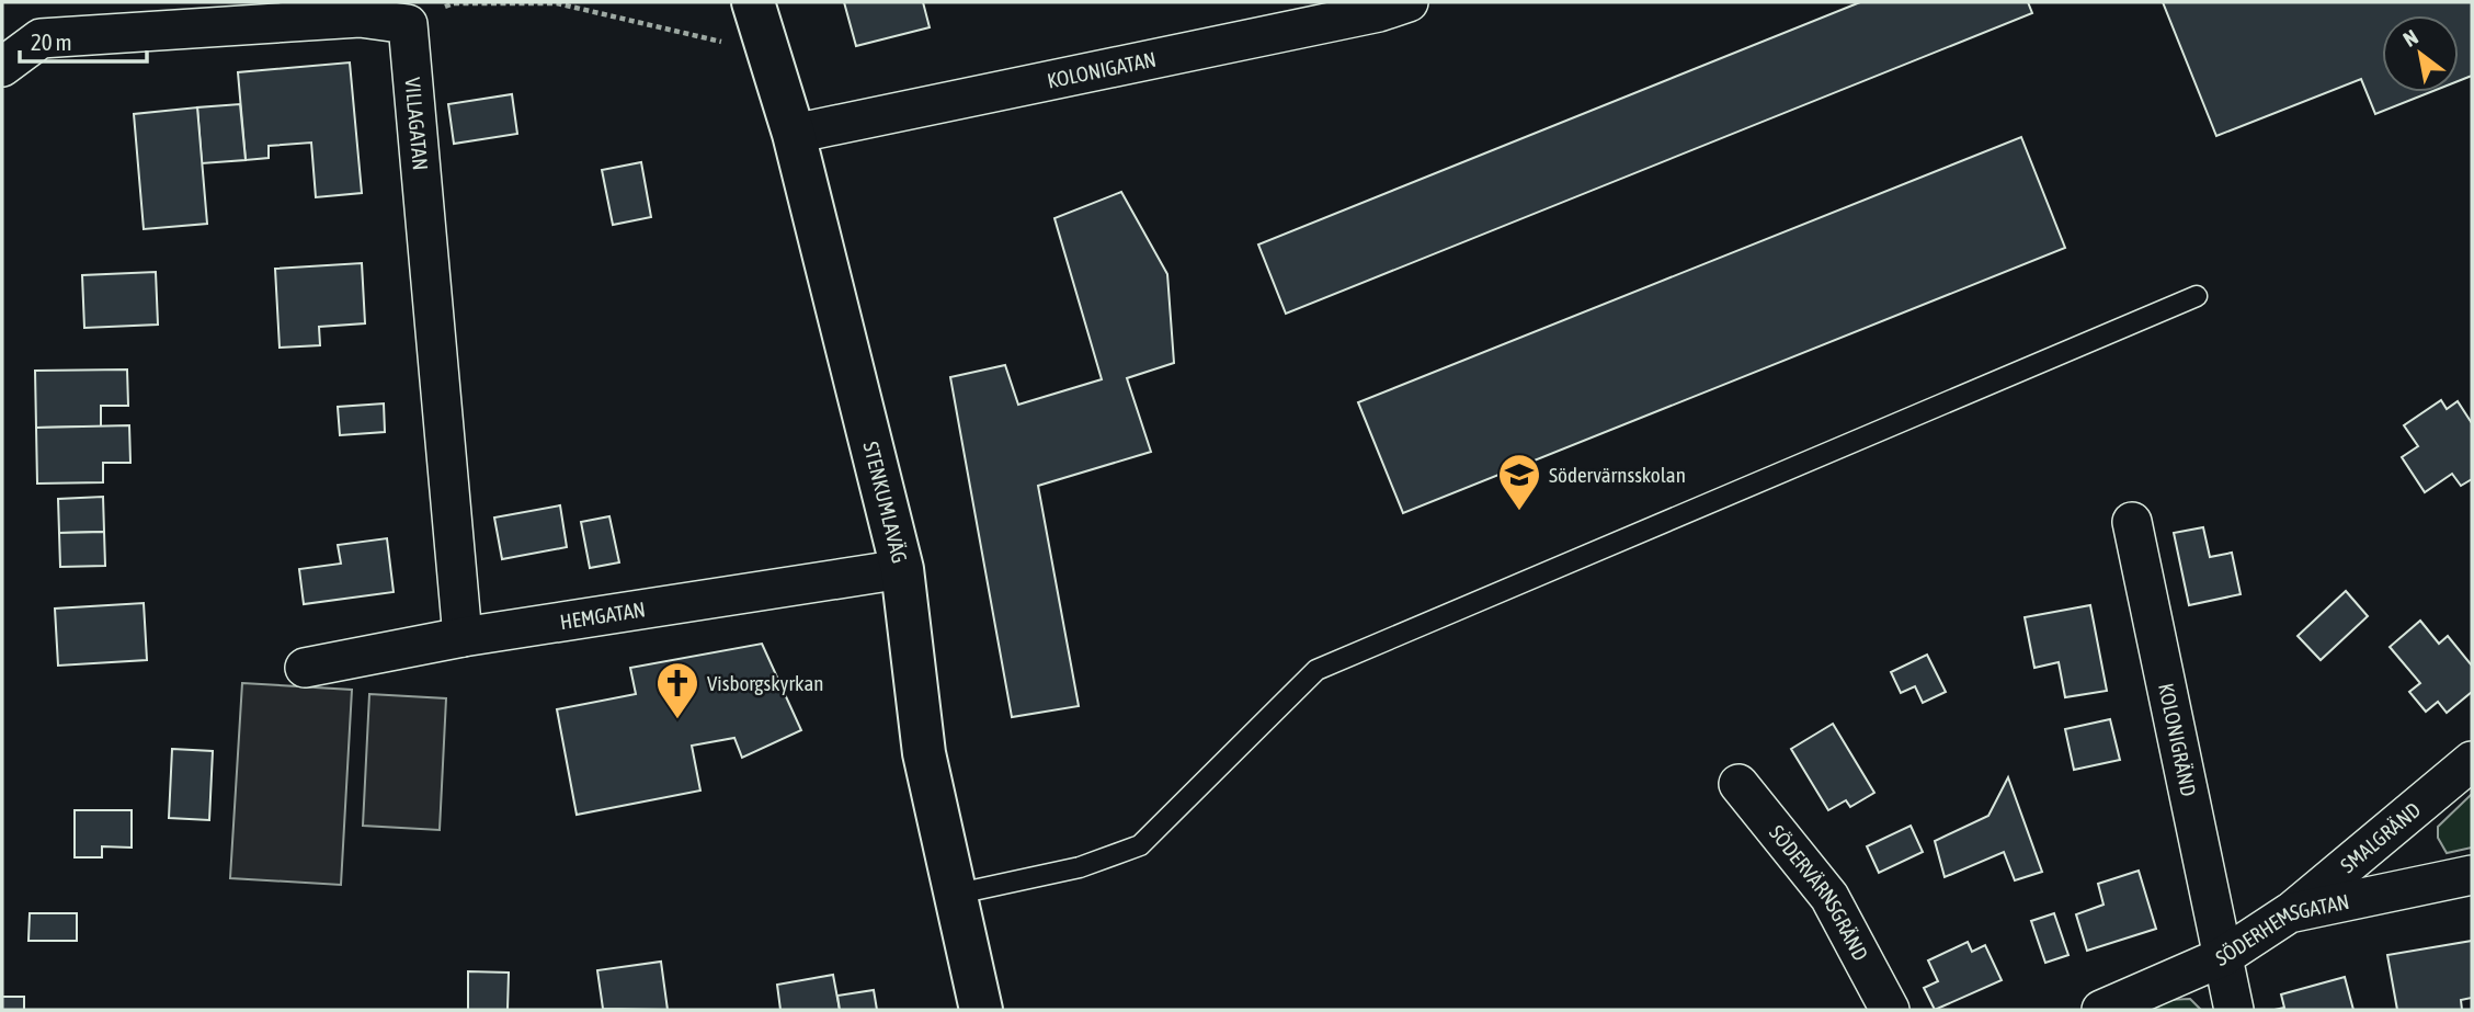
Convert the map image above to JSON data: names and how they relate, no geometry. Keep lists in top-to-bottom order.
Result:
{
  "streets": {
    "street": [
      "KOLONIGATAN",
      "VILLAGATAN",
      "STENKUMLAVÄG",
      "HEMGATAN",
      "KOLONIGRÄND",
      "SMALGRÄND",
      "SÖDERVÄRNSGRÄND",
      "SÖDERHEMSGATAN"
    ]
  },
  "crossings": [
    ["KOLONIGATAN", "STENKUMLAVÄG"],
    ["VILLAGATAN", "HEMGATAN"],
    ["STENKUMLAVÄG", "HEMGATAN"],
    ["KOLONIGRÄND", "SÖDERHEMSGATAN"],
    ["SMALGRÄND", "SÖDERHEMSGATAN"]
  ],
  "places": {
    "school or university": ["Södervärnsskolan"],
    "church": ["Visborgskyrkan"]
  },
  "scale_bar": "20 m",
  "north": "top left"
}
